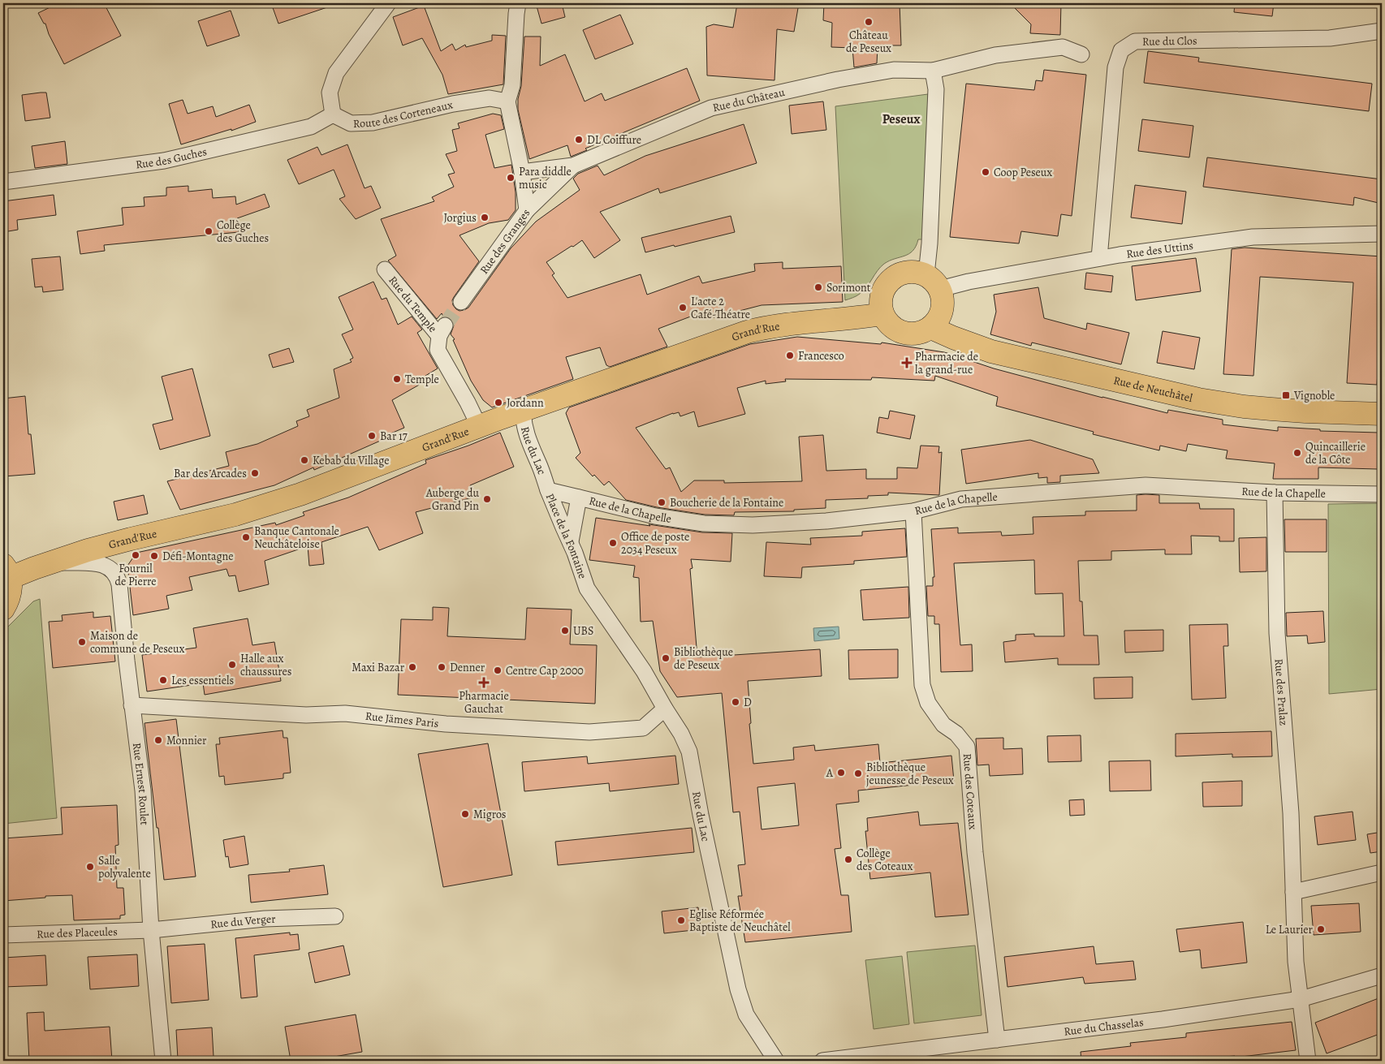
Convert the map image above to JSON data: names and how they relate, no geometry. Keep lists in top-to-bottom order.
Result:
{
  "streets": {
    "main road": ["Grand'Rue", "Rue de Neuchâtel"],
    "street": [
      "Rue du Clos",
      "Rue du Château",
      "Route des Corteneaux",
      "Rue des Guches",
      "Rue des Granges",
      "Rue des Uttins",
      "Rue du Temple",
      "Rue du Lac",
      "Rue de la Chapelle",
      "Place de la Fontaine",
      "Rue des Pralaz",
      "Rue Jämes Paris",
      "Rue Ernest Roulet",
      "Rue des Coteaux",
      "Rue du Verger",
      "Rue des Placeules",
      "Rue du Chasselas"
    ]
  },
  "crossings": [
    ["Rue du Clos", "Rue des Uttins"],
    ["Rue du Château", "Rue des Granges"],
    ["Route des Corteneaux", "Rue des Guches"],
    ["Route des Corteneaux", "Rue des Granges"],
    ["Rue des Uttins", "Grand'Rue"],
    ["Rue des Uttins", "Rue de Neuchâtel"],
    ["Rue du Temple", "Grand'Rue"],
    ["Grand'Rue", "Rue de Neuchâtel"],
    ["Grand'Rue", "Rue du Lac"],
    ["Grand'Rue", "Rue Ernest Roulet"],
    ["Rue du Lac", "Place de la Fontaine"],
    ["Rue du Lac", "Rue Jämes Paris"],
    ["Rue de la Chapelle", "Place de la Fontaine"],
    ["Rue de la Chapelle", "Rue des Pralaz"],
    ["Rue de la Chapelle", "Rue des Coteaux"],
    ["Rue des Pralaz", "Rue du Chasselas"],
    ["Rue Jämes Paris", "Rue Ernest Roulet"],
    ["Rue Ernest Roulet", "Rue du Verger"],
    ["Rue Ernest Roulet", "Rue des Placeules"],
    ["Rue des Coteaux", "Rue du Chasselas"],
    ["Rue du Verger", "Rue des Placeules"]
  ],
  "districts": ["Peseux"],
  "places": {
    "other": [
      "Château de Peseux",
      "DL Coiffure",
      "Coop Peseux",
      "Para diddle music",
      "Jorgius",
      "Collège des Guches",
      "Sorimont",
      "L'acte 2 Café-Théatre",
      "Francesco",
      "Temple",
      "Jordann",
      "Bar 17",
      "Quincaillerie de la Côte",
      "Kebab du Village",
      "Bar des Arcades",
      "Auberge du Grand Pin",
      "Boucherie de la Fontaine",
      "Banque Cantonale Neuchâteloise",
      "Office de poste 2034 Peseux",
      "Fournil de Pierre",
      "Défi-Montagne",
      "UBS",
      "Maison de commune de Peseux",
      "Bibliothèque de Peseux",
      "Halle aux chaussures",
      "Maxi Bazar",
      "Denner",
      "Centre Cap 2000",
      "Les essentiels",
      "D",
      "Monnier",
      "A",
      "Bibliothèque jeunesse de Peseux",
      "Migros",
      "Collège des Coteaux",
      "Salle polyvalente",
      "Eglise Réformée Baptiste de Neuchâtel",
      "Le Laurier"
    ],
    "health": ["Pharmacie de la grand-rue", "Pharmacie Gauchat"],
    "transit": ["Vignoble"]
  }
}
